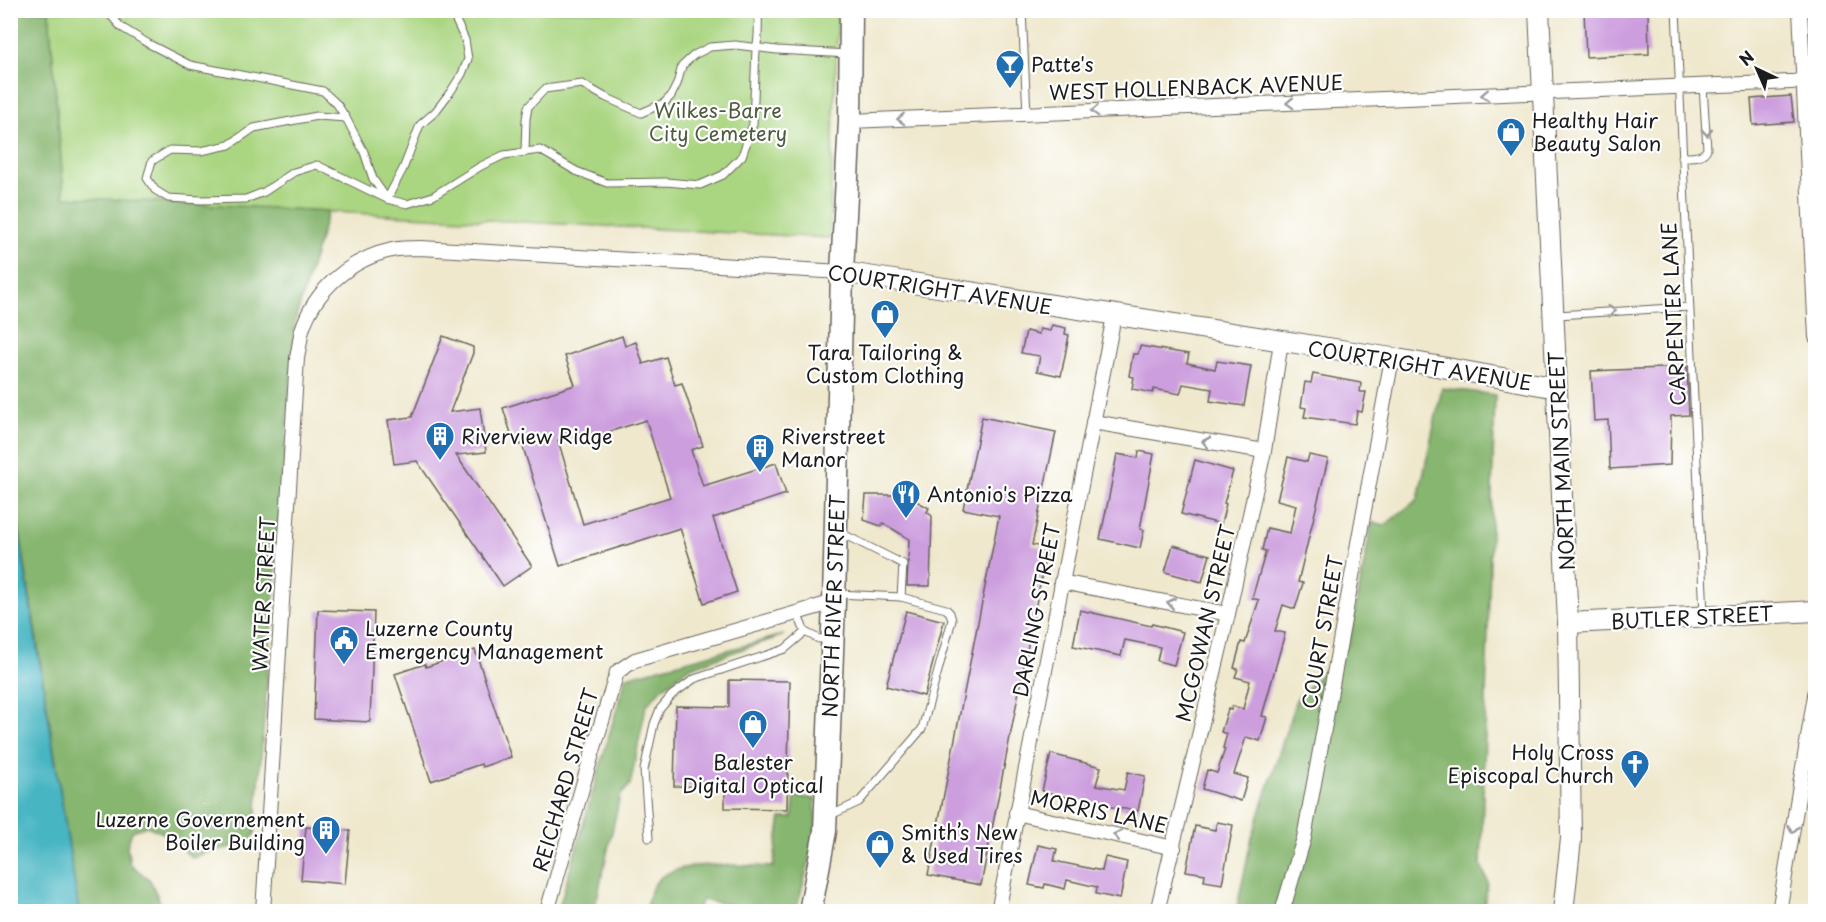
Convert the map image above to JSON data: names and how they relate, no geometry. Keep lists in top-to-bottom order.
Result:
{
  "streets": {
    "main road": [
      "COURTRIGHT AVENUE",
      "NORTH MAIN STREET",
      "NORTH RIVER STREET",
      "BUTLER STREET"
    ],
    "street": [
      "WEST HOLLENBACK AVENUE",
      "WATER STREET",
      "DARLING STREET",
      "MCGOWAN STREET",
      "COURT STREET",
      "REICHARD STREET",
      "MORRIS LANE"
    ],
    "lane": ["CARPENTER LANE"]
  },
  "crossings": [
    ["WEST HOLLENBACK AVENUE", "CARPENTER LANE"],
    ["WEST HOLLENBACK AVENUE", "NORTH MAIN STREET"],
    ["WEST HOLLENBACK AVENUE", "NORTH RIVER STREET"],
    ["COURTRIGHT AVENUE", "NORTH MAIN STREET"],
    ["COURTRIGHT AVENUE", "WATER STREET"],
    ["COURTRIGHT AVENUE", "NORTH RIVER STREET"],
    ["COURTRIGHT AVENUE", "DARLING STREET"],
    ["COURTRIGHT AVENUE", "MCGOWAN STREET"],
    ["COURTRIGHT AVENUE", "COURT STREET"],
    ["CARPENTER LANE", "BUTLER STREET"],
    ["NORTH MAIN STREET", "BUTLER STREET"],
    ["NORTH RIVER STREET", "REICHARD STREET"],
    ["DARLING STREET", "MORRIS LANE"],
    ["MCGOWAN STREET", "MORRIS LANE"]
  ],
  "one_way": ["WEST HOLLENBACK AVENUE", "MORRIS LANE"],
  "parks": ["Wilkes-Barre City Cemetery"],
  "places": {
    "bar": ["Patte's"],
    "shop": [
      "Healthy Hair Beauty Salon",
      "Tara Tailoring & Custom Clothing",
      "Balester Digital Optical",
      "Smith’s New & Used Tires"
    ],
    "building": ["Riverview Ridge", "Riverstreet Manor", "Luzerne Governement Boiler Building"],
    "restaurant": ["Antonio's Pizza"],
    "public building": ["Luzerne County Emergency Management"],
    "church": ["Holy Cross Episcopal Church"]
  },
  "north": "top left"
}
